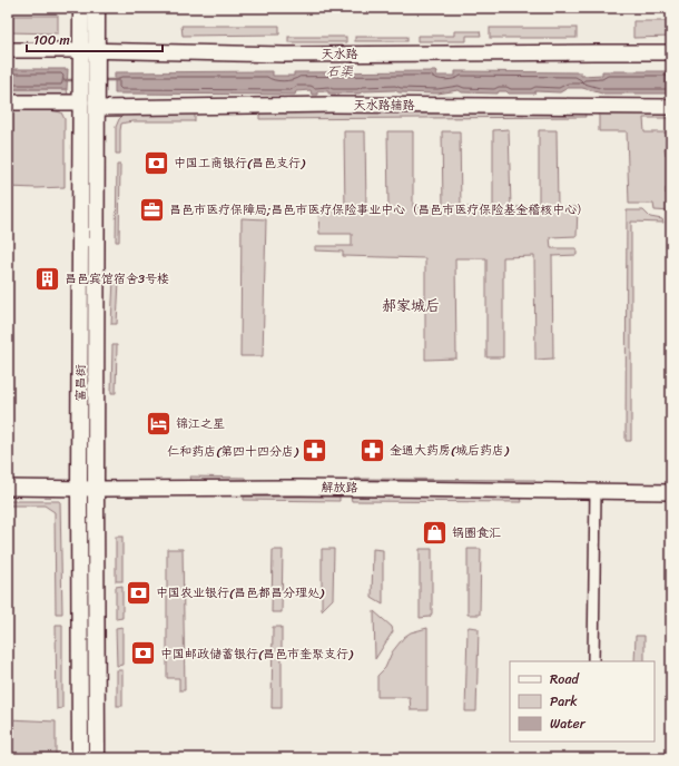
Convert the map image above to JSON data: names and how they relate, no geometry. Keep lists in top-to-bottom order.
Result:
{
  "streets": {
    "main road": ["富昌街"],
    "street": ["天水路", "天水路辅路", "解放路"]
  },
  "crossings": [
    ["天水路", "富昌街"],
    ["天水路辅路", "富昌街"],
    ["富昌街", "解放路"]
  ],
  "districts": ["郝家城后"],
  "water": ["石渠"],
  "places": {
    "bank": ["中国工商银行(昌邑支行)", "中国农业银行(昌邑都昌分理处)", "中国邮政储蓄银行(昌邑市奎聚支行)"],
    "office": ["昌邑市医疗保障局;昌邑市医疗保险事业中心（昌邑市医疗保险基金稽核中心）"],
    "building": ["昌邑宾馆宿舍3号楼"],
    "hotel": ["锦江之星"],
    "pharmacy": ["金通大药房(城后药店)", "仁和药店(第四十四分店)"],
    "shop": ["锅圈食汇"]
  },
  "legend": ["Road", "Park", "Water"],
  "scale_bar": "100 m"
}
